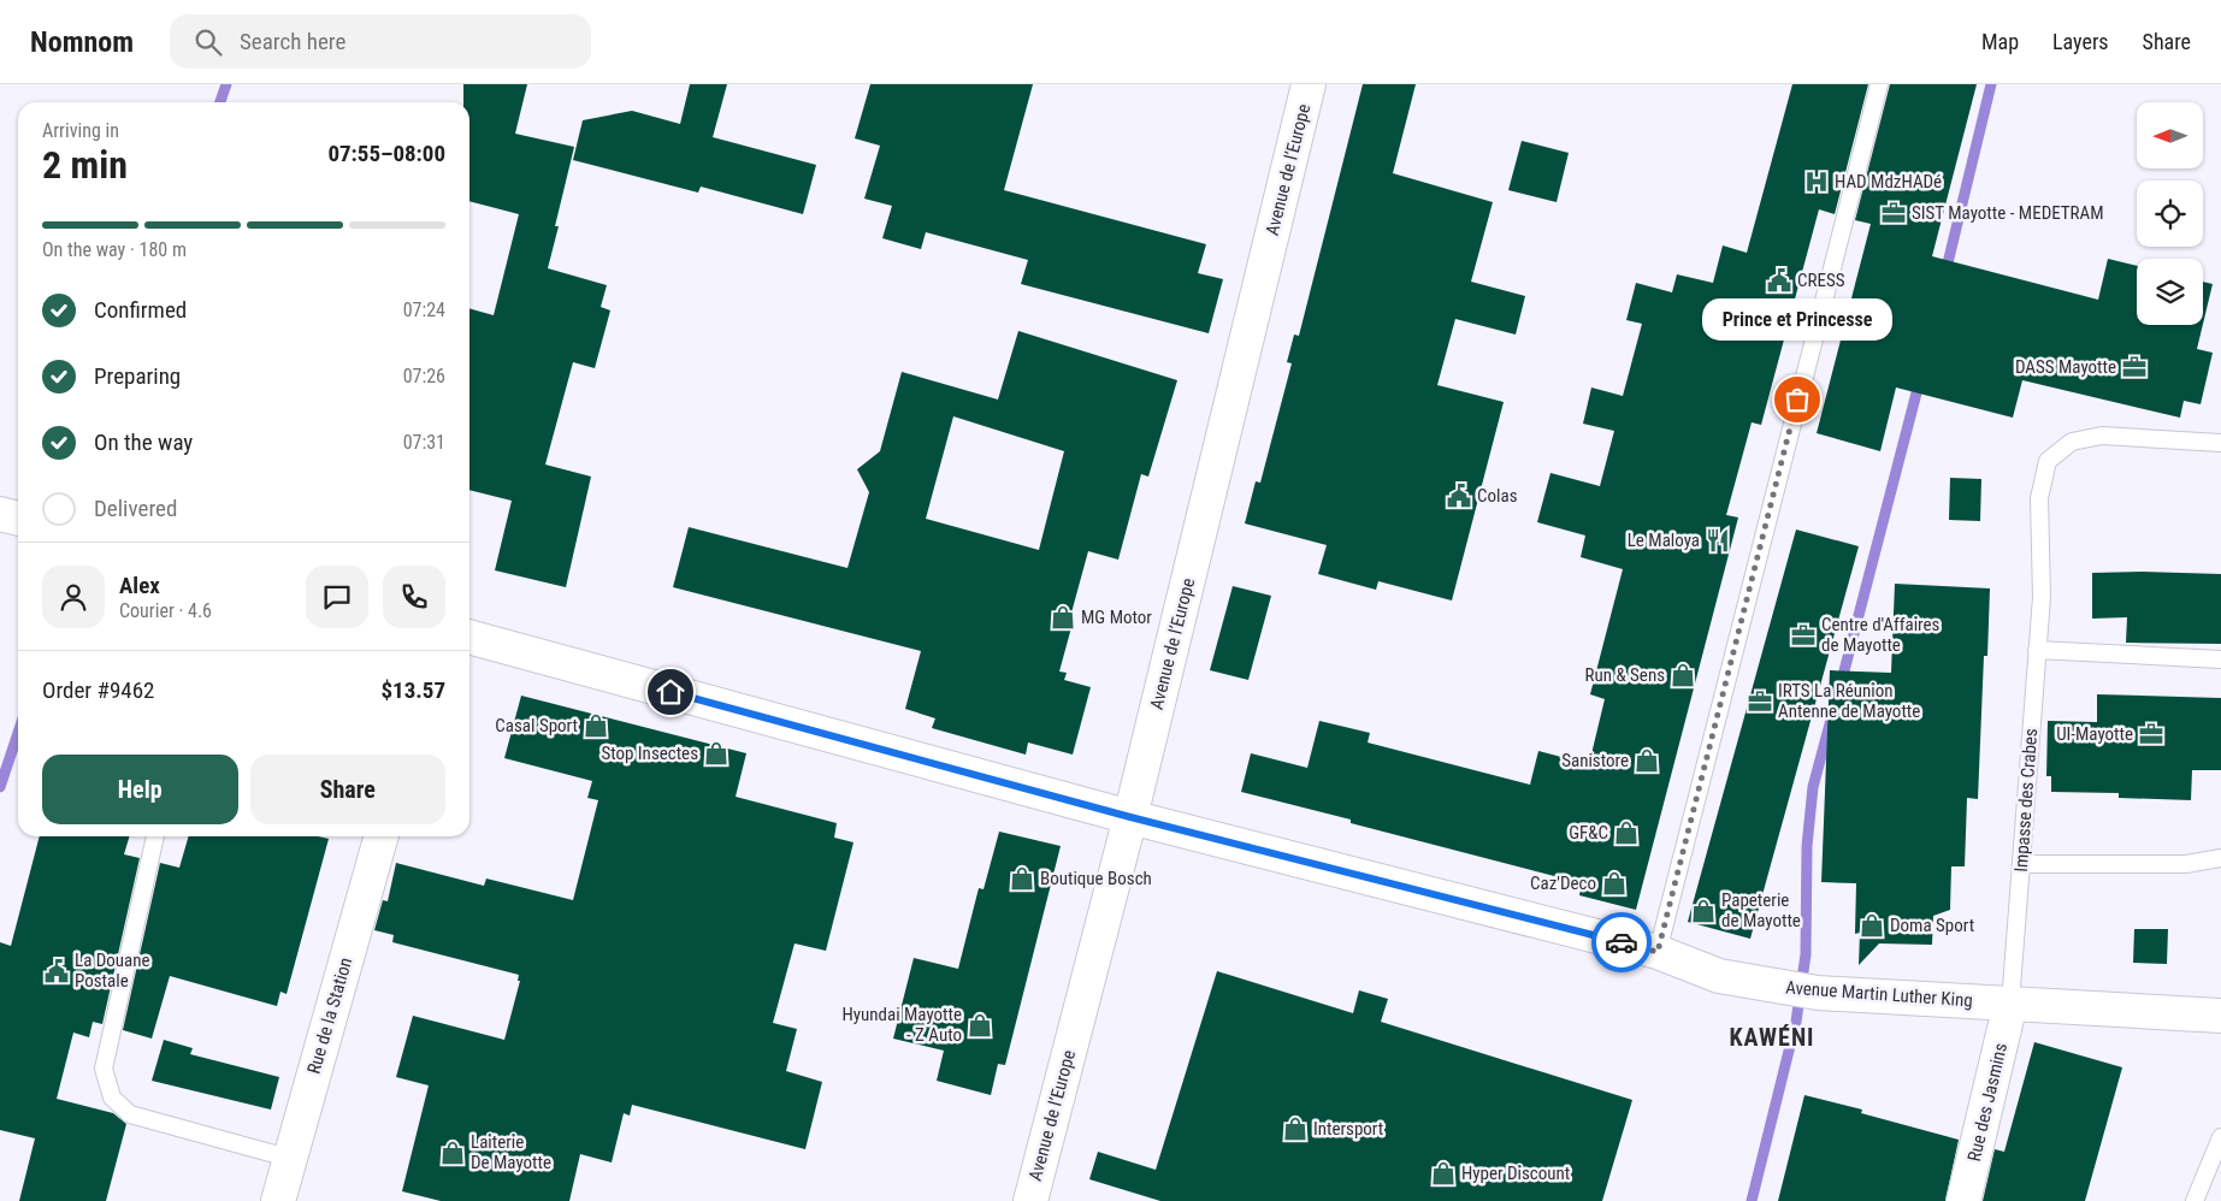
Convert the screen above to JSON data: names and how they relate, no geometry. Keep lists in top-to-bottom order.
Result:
{
  "streets": {
    "street": [
      "Avenue de l’Europe",
      "Avenue Martin Luther King",
      "Rue de la Station",
      "Rue des Jasmins"
    ],
    "lane": ["Impasse des Crabes"]
  },
  "crossings": [
    ["Avenue de l’Europe", "Avenue Martin Luther King"],
    ["Impasse des Crabes", "Avenue Martin Luther King"],
    ["Impasse des Crabes", "Rue des Jasmins"],
    ["Avenue Martin Luther King", "Rue des Jasmins"]
  ],
  "districts": ["KAWÉNI"],
  "places": {
    "hospital": ["HAD MdzHADé"],
    "office": [
      "SIST Mayotte - MEDETRAM",
      "DASS Mayotte",
      "Centre d'Affaires de Mayotte",
      "IRTS La Réunion Antenne de Mayotte",
      "UI-Mayotte"
    ],
    "public building": ["CRESS", "Colas", "La Douane Postale"],
    "other": ["Prince et Princesse"],
    "restaurant": ["Le Maloya"],
    "shop": [
      "MG Motor",
      "Run & Sens",
      "Casal Sport",
      "Stop Insectes",
      "Sanistore",
      "GF&C",
      "Boutique Bosch",
      "Caz'Deco",
      "Papeterie de Mayotte",
      "Doma Sport",
      "Hyundai Mayotte - Z Auto",
      "Intersport",
      "Laiterie De Mayotte",
      "Hyper Discount"
    ]
  },
  "north": "left",
  "page": {
    "header": "Nomnom",
    "search": "Search here",
    "nav": ["Map", "Layers", "Share"],
    "heading": ["2 min", "Arriving in", "07:55–08:00"],
    "panel": [
      "Alex",
      "Courier · 4.6",
      "Order #9462",
      "$13.57"
    ],
    "bar": "On the way · 180 m",
    "list": [
      ["Confirmed", "07:24"],
      ["Preparing", "07:26"],
      ["On the way", "07:31"],
      "Delivered"
    ],
    "bubble": "Prince et Princesse",
    "buttons": ["Help", "Share"]
  }
}
